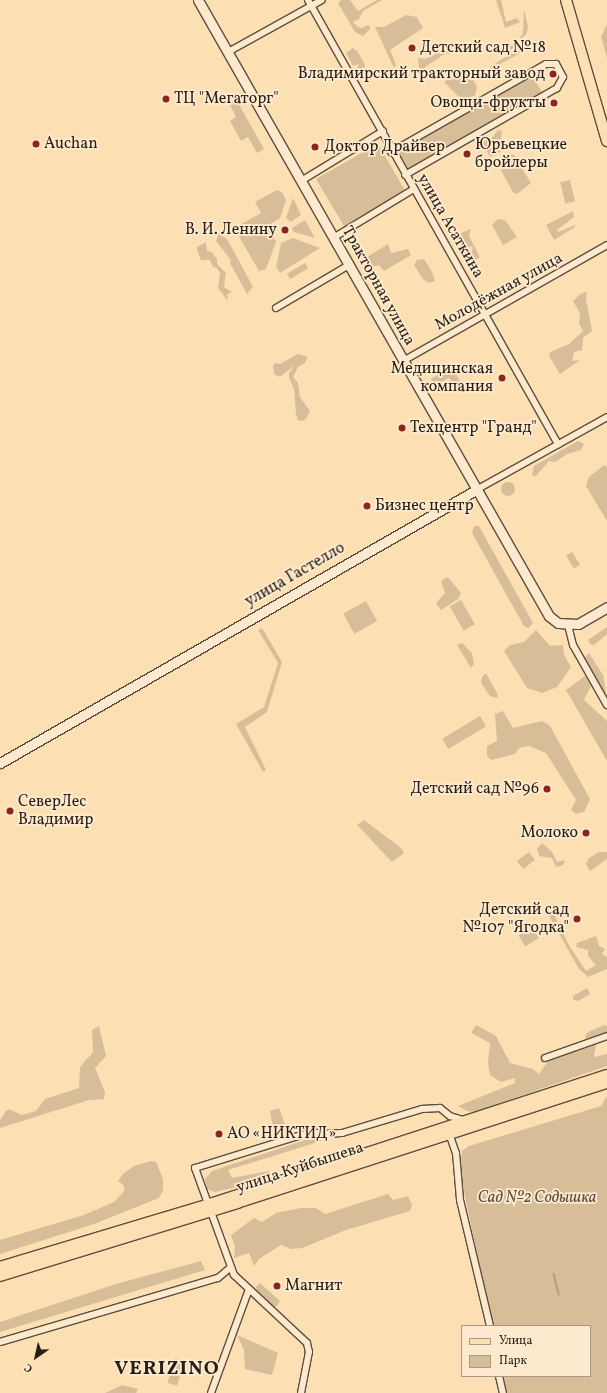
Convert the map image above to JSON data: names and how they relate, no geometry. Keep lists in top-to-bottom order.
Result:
{
  "streets": {
    "main road": ["Тракторная улица", "улица Гастелло", "улица Куйбышева"],
    "street": ["улица Асаткина", "Молодёжная улица"]
  },
  "crossings": [
    ["улица Асаткина", "Молодёжная улица"],
    ["улица Асаткина", "улица Гастелло"],
    ["Тракторная улица", "Молодёжная улица"],
    ["Тракторная улица", "улица Гастелло"]
  ],
  "districts": ["VERIZINO"],
  "parks": ["Сад №2 Содышка"],
  "places": [
    "Детский сад №18",
    "Владимирский тракторный завод",
    "ТЦ \"Мегаторг\"",
    "Овощи-фрукты",
    "Auchan",
    "Доктор Драйвер",
    "Юрьевецкие бройлеры",
    "В. И. Ленину",
    "Медицинская компания",
    "Техцентр \"Гранд\"",
    "Бизнес центр",
    "Детский сад №96",
    "СеверЛес Владимир",
    "Молоко",
    "Детский сад №107 \"Ягодка\"",
    "АО «НИКТИД»",
    "Магнит"
  ],
  "legend": ["Улица", "Парк"],
  "north": "bottom left"
}
